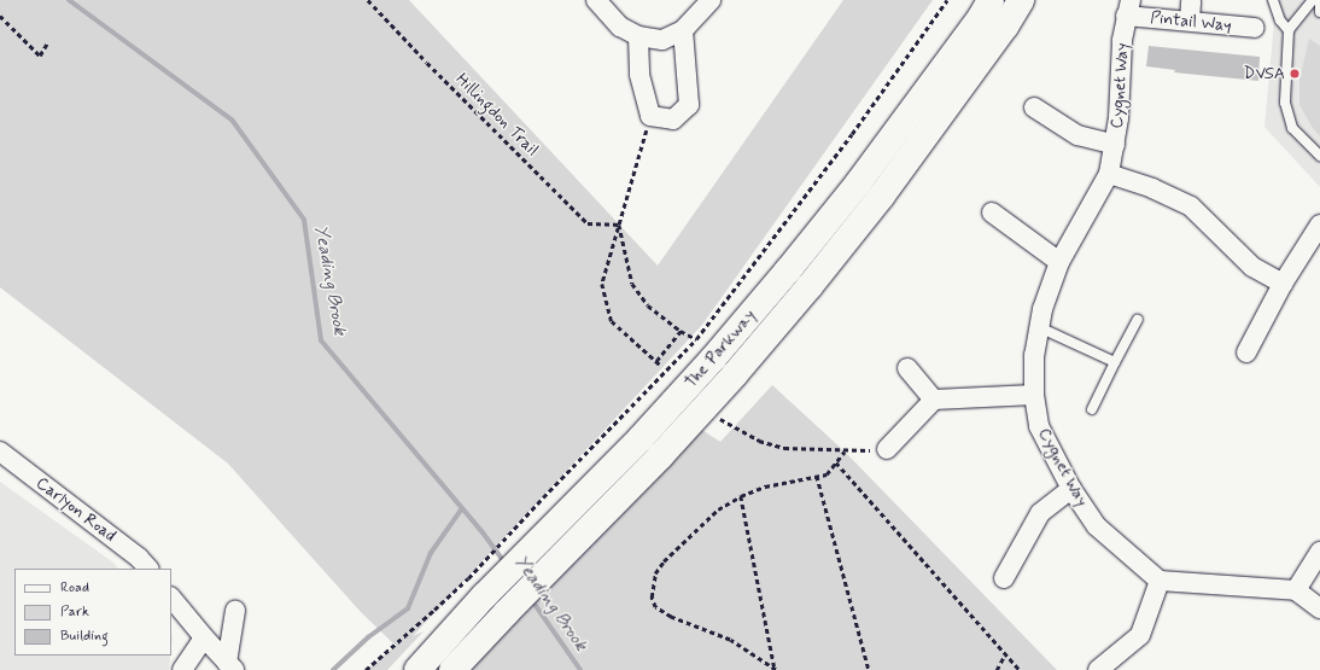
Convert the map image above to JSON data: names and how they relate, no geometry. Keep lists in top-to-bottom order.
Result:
{
  "streets": {
    "highway": ["The Parkway"],
    "street": ["Pintail Way", "Cygnet Way", "Carlyon Road"],
    "path": ["Hillingdon Trail"]
  },
  "crossings": [
    ["Pintail Way", "Cygnet Way"]
  ],
  "water": ["Yeading Brook"],
  "places": ["DVSA"],
  "legend": ["Road", "Park", "Building"]
}
